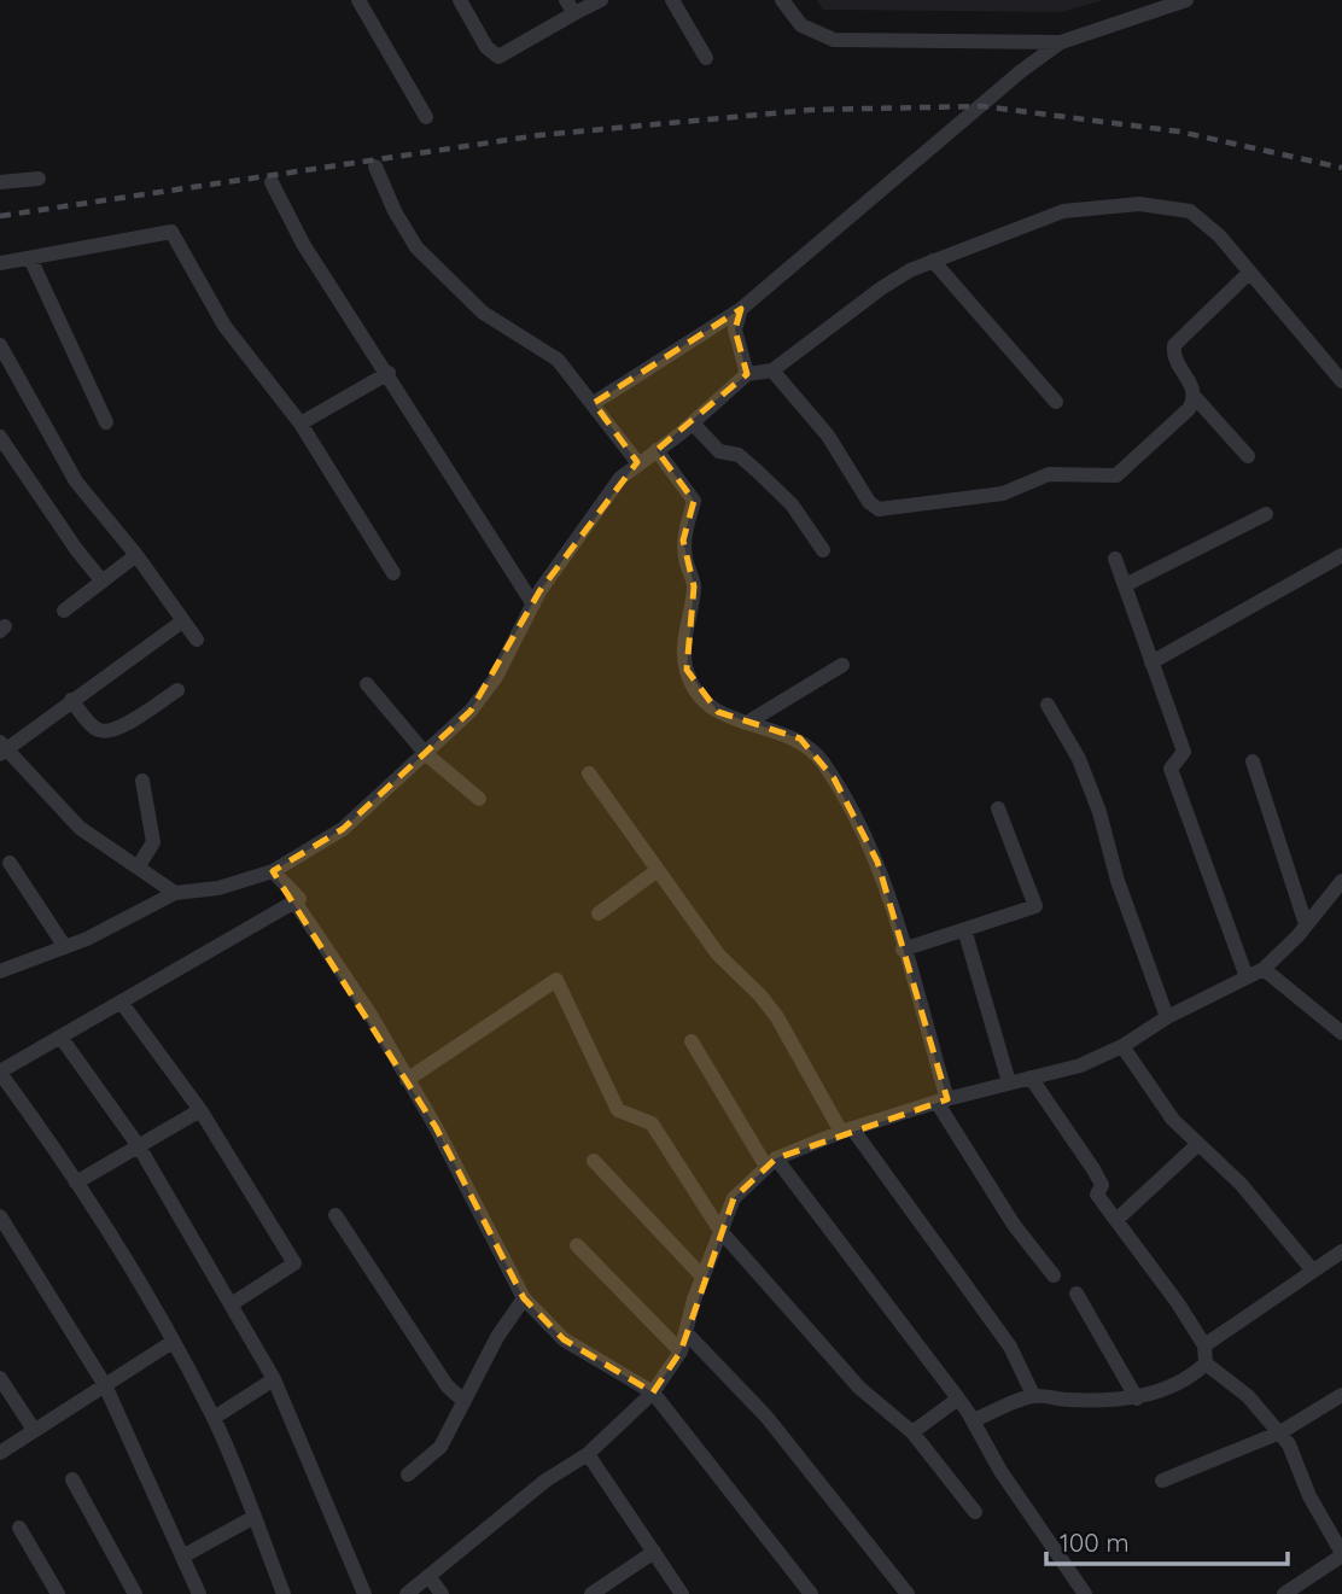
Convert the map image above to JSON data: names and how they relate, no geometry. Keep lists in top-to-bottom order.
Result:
{
  "scale_bar": "100 m"
}
